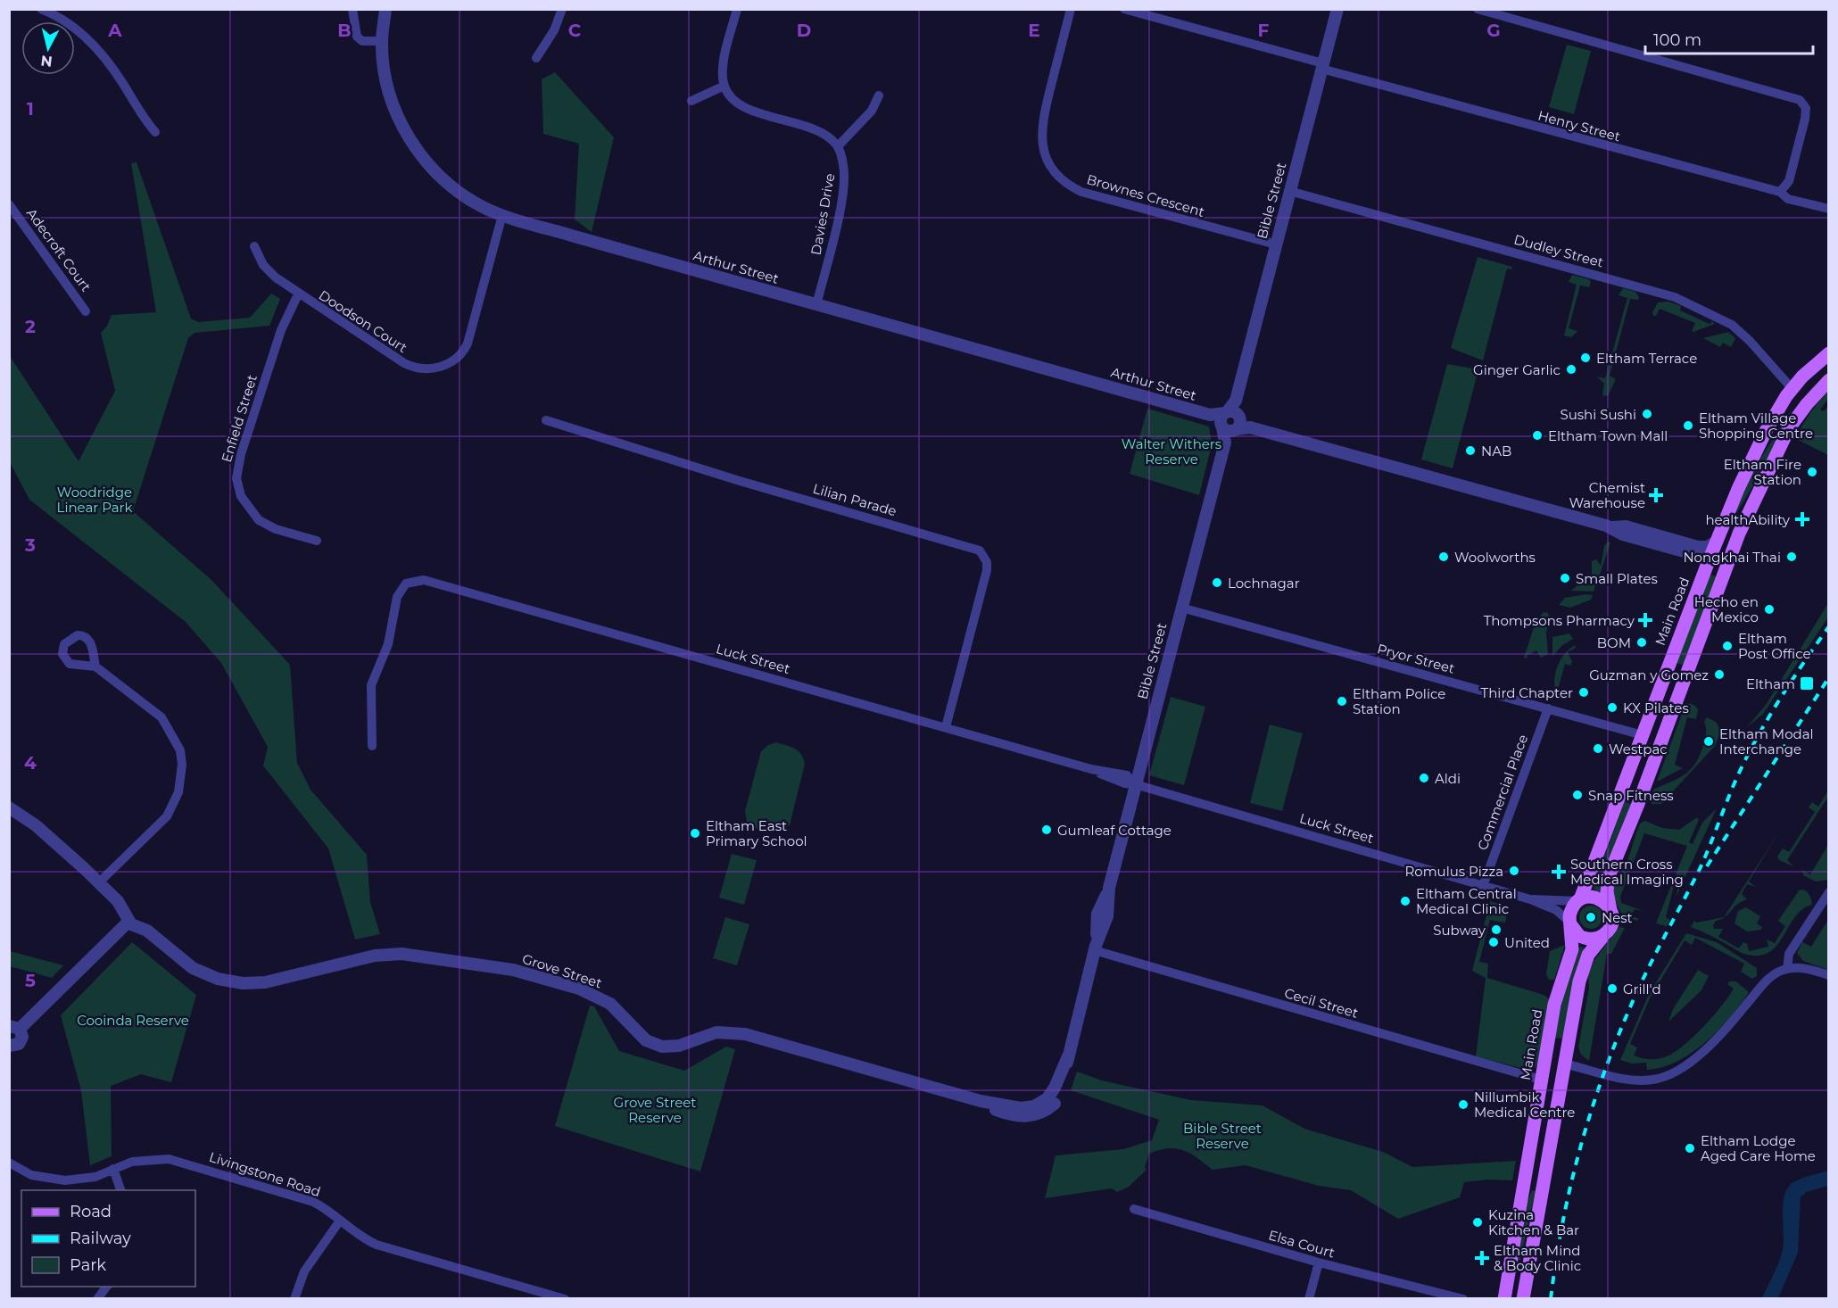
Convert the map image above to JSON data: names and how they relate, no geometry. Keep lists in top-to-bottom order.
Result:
{
  "streets": {
    "main road": ["Main Road"],
    "street": [
      "Henry Street",
      "Brownes Crescent",
      "Bible Street",
      "Davies Drive",
      "Adecroft Court",
      "Dudley Street",
      "Arthur Street",
      "Doodson Court",
      "Enfield Street",
      "Lilian Parade",
      "Luck Street",
      "Pryor Street",
      "Commercial Place",
      "Grove Street",
      "Cecil Street",
      "Livingstone Road",
      "Elsa Court"
    ]
  },
  "crossings": [
    ["Henry Street", "Bible Street"],
    ["Brownes Crescent", "Bible Street"],
    ["Bible Street", "Dudley Street"],
    ["Bible Street", "Arthur Street"],
    ["Bible Street", "Luck Street"],
    ["Bible Street", "Pryor Street"],
    ["Bible Street", "Grove Street"],
    ["Bible Street", "Cecil Street"],
    ["Davies Drive", "Arthur Street"],
    ["Dudley Street", "Main Road"],
    ["Arthur Street", "Doodson Court"],
    ["Arthur Street", "Main Road"],
    ["Doodson Court", "Enfield Street"],
    ["Lilian Parade", "Luck Street"],
    ["Main Road", "Luck Street"],
    ["Main Road", "Pryor Street"],
    ["Main Road", "Cecil Street"],
    ["Luck Street", "Commercial Place"],
    ["Pryor Street", "Commercial Place"]
  ],
  "parks": [
    "Walter Withers Reserve",
    "Woodridge Linear Park",
    "Cooinda Reserve",
    "Grove Street Reserve",
    "Bible Street Reserve"
  ],
  "places": {
    "other": [
      "Eltham Terrace",
      "Ginger Garlic",
      "Sushi Sushi",
      "Eltham Village Shopping Centre",
      "Eltham Town Mall",
      "NAB",
      "Eltham Fire Station",
      "Woolworths",
      "Nongkhai Thai",
      "Small Plates",
      "Lochnagar",
      "Hecho en Mexico",
      "BOM",
      "Eltham Post Office",
      "Guzman y Gomez",
      "Third Chapter",
      "Eltham Police Station",
      "KX Pilates",
      "Eltham Modal Interchange",
      "Westpac",
      "Aldi",
      "Snap Fitness",
      "Gumleaf Cottage",
      "Eltham East Primary School",
      "Romulus Pizza",
      "Eltham Central Medical Clinic",
      "Nest",
      "Subway",
      "United",
      "Grill'd",
      "Nillumbik Medical Centre",
      "Eltham Lodge Aged Care Home",
      "Kuzina Kitchen & Bar"
    ],
    "health": [
      "Chemist Warehouse",
      "healthAbility",
      "Thompsons Pharmacy",
      "Southern Cross Medical Imaging",
      "Eltham Mind & Body Clinic"
    ],
    "transit": ["Eltham"]
  },
  "legend": ["Road", "Railway", "Park"],
  "scale_bar": "100 m",
  "north": "bottom",
  "grid": {
    "columns": [
      "A",
      "B",
      "C",
      "D",
      "E",
      "F",
      "G"
    ],
    "rows": [
      "1",
      "2",
      "3",
      "4",
      "5"
    ]
  }
}
